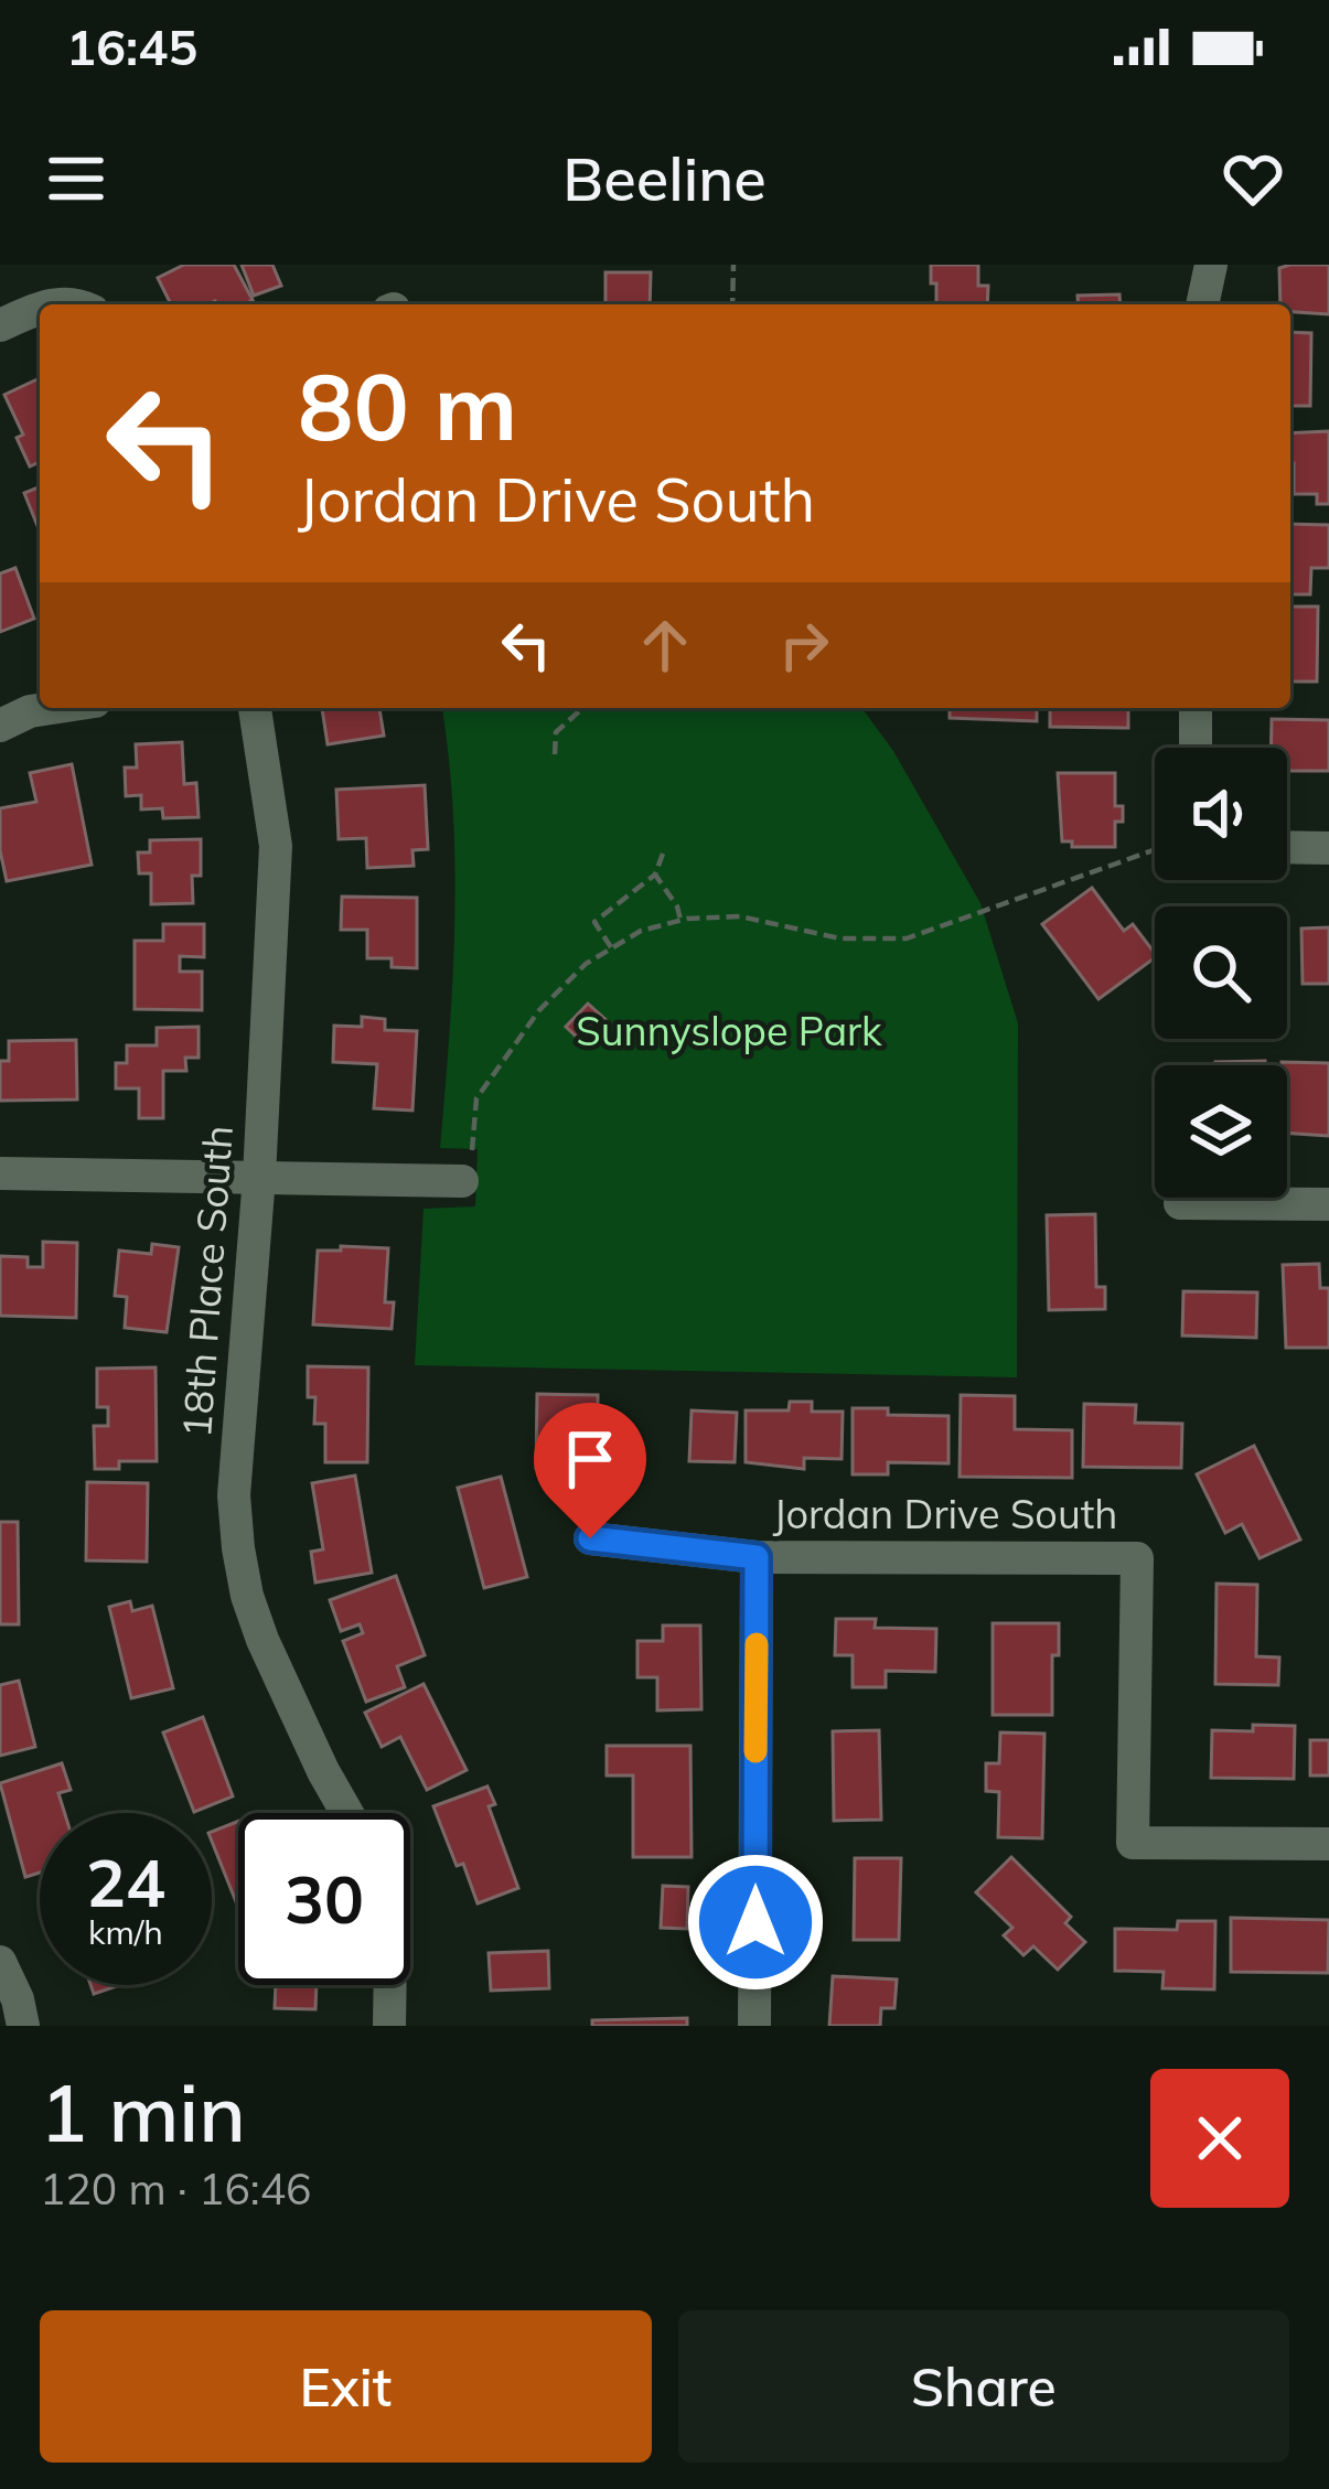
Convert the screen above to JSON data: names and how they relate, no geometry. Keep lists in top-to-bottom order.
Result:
{
  "streets": {
    "street": ["18th Place South", "Jordan Drive South"]
  },
  "parks": ["Sunnyslope Park"],
  "page": {
    "status": "16:45",
    "header": "Beeline",
    "turn": ["80 m", "Jordan Drive South"],
    "speed": "24 km/h",
    "limit": "30",
    "heading": ["1 min", "120 m · 16:46"],
    "buttons": ["Exit", "Share"]
  }
}
